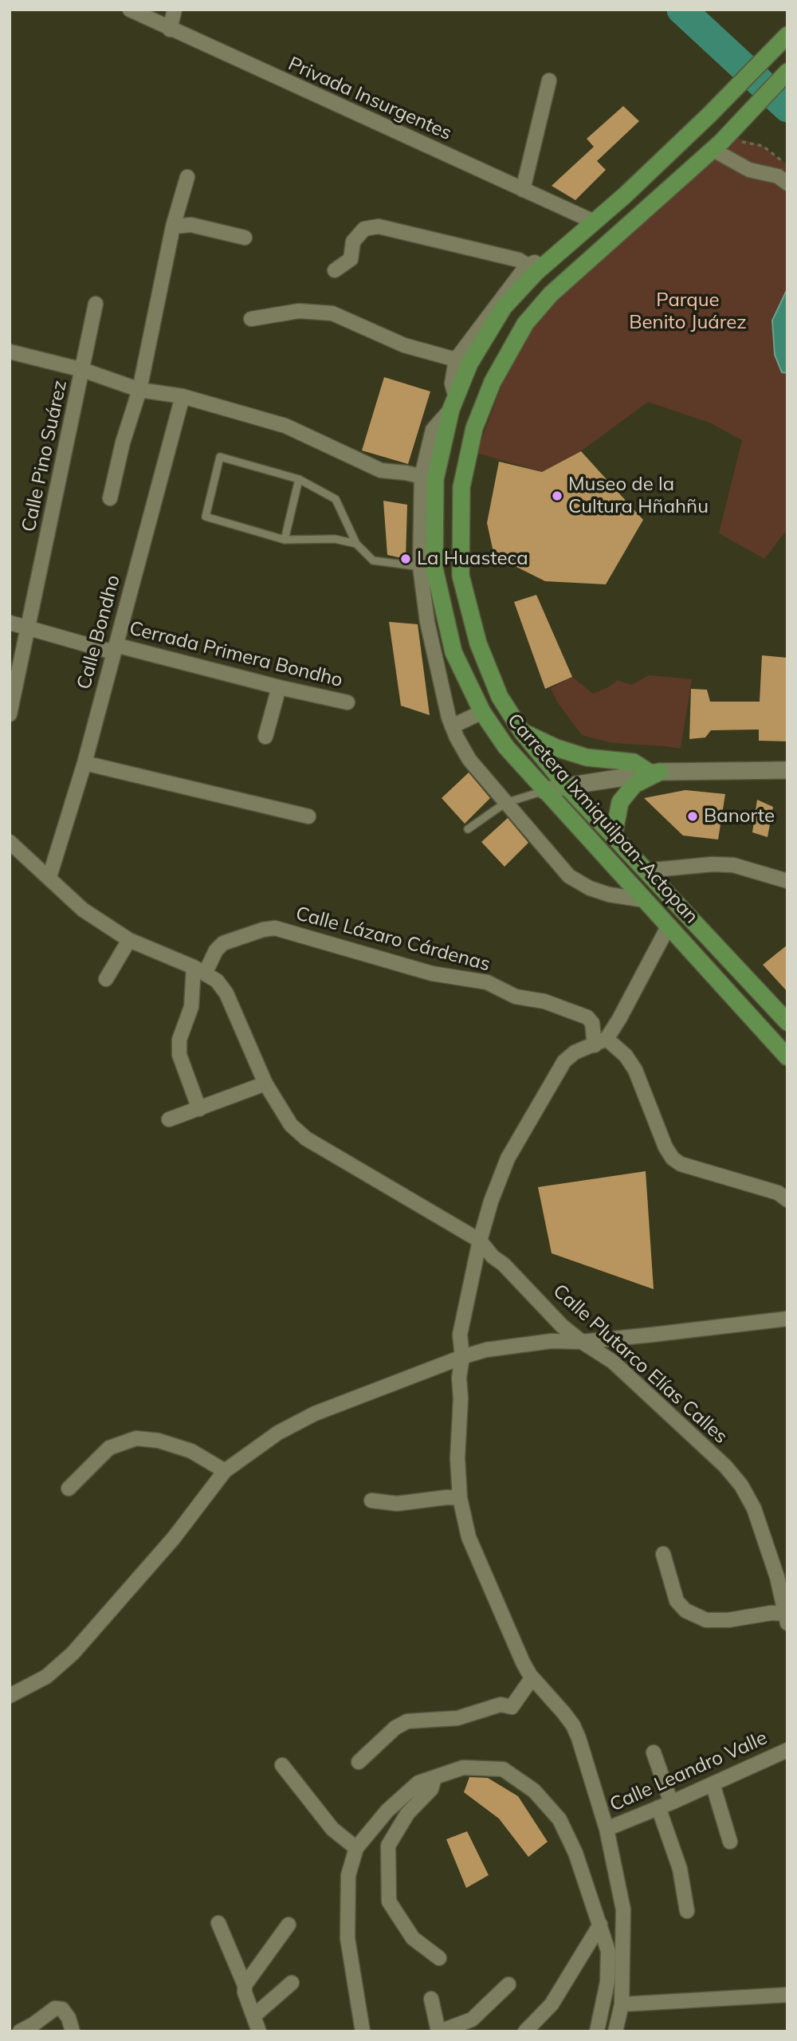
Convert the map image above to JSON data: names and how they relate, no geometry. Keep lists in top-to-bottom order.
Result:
{
  "streets": {
    "main road": ["Carretera Ixmiquilpan-Actopan"],
    "street": [
      "Privada Insurgentes",
      "Calle Pino Suárez",
      "Calle Bondho",
      "Cerrada Primera Bondho",
      "Calle Lázaro Cárdenas",
      "Calle Plutarco Elías Calles",
      "Calle Leandro Valle"
    ]
  },
  "crossings": [
    ["Privada Insurgentes", "Carretera Ixmiquilpan-Actopan"],
    ["Calle Pino Suárez", "Cerrada Primera Bondho"],
    ["Calle Bondho", "Cerrada Primera Bondho"],
    ["Calle Bondho", "Calle Plutarco Elías Calles"],
    ["Calle Lázaro Cárdenas", "Calle Plutarco Elías Calles"]
  ],
  "parks": ["Parque Benito Juárez"],
  "places": ["Museo de la Cultura Hñahñu", "La Huasteca", "Banorte"]
}
